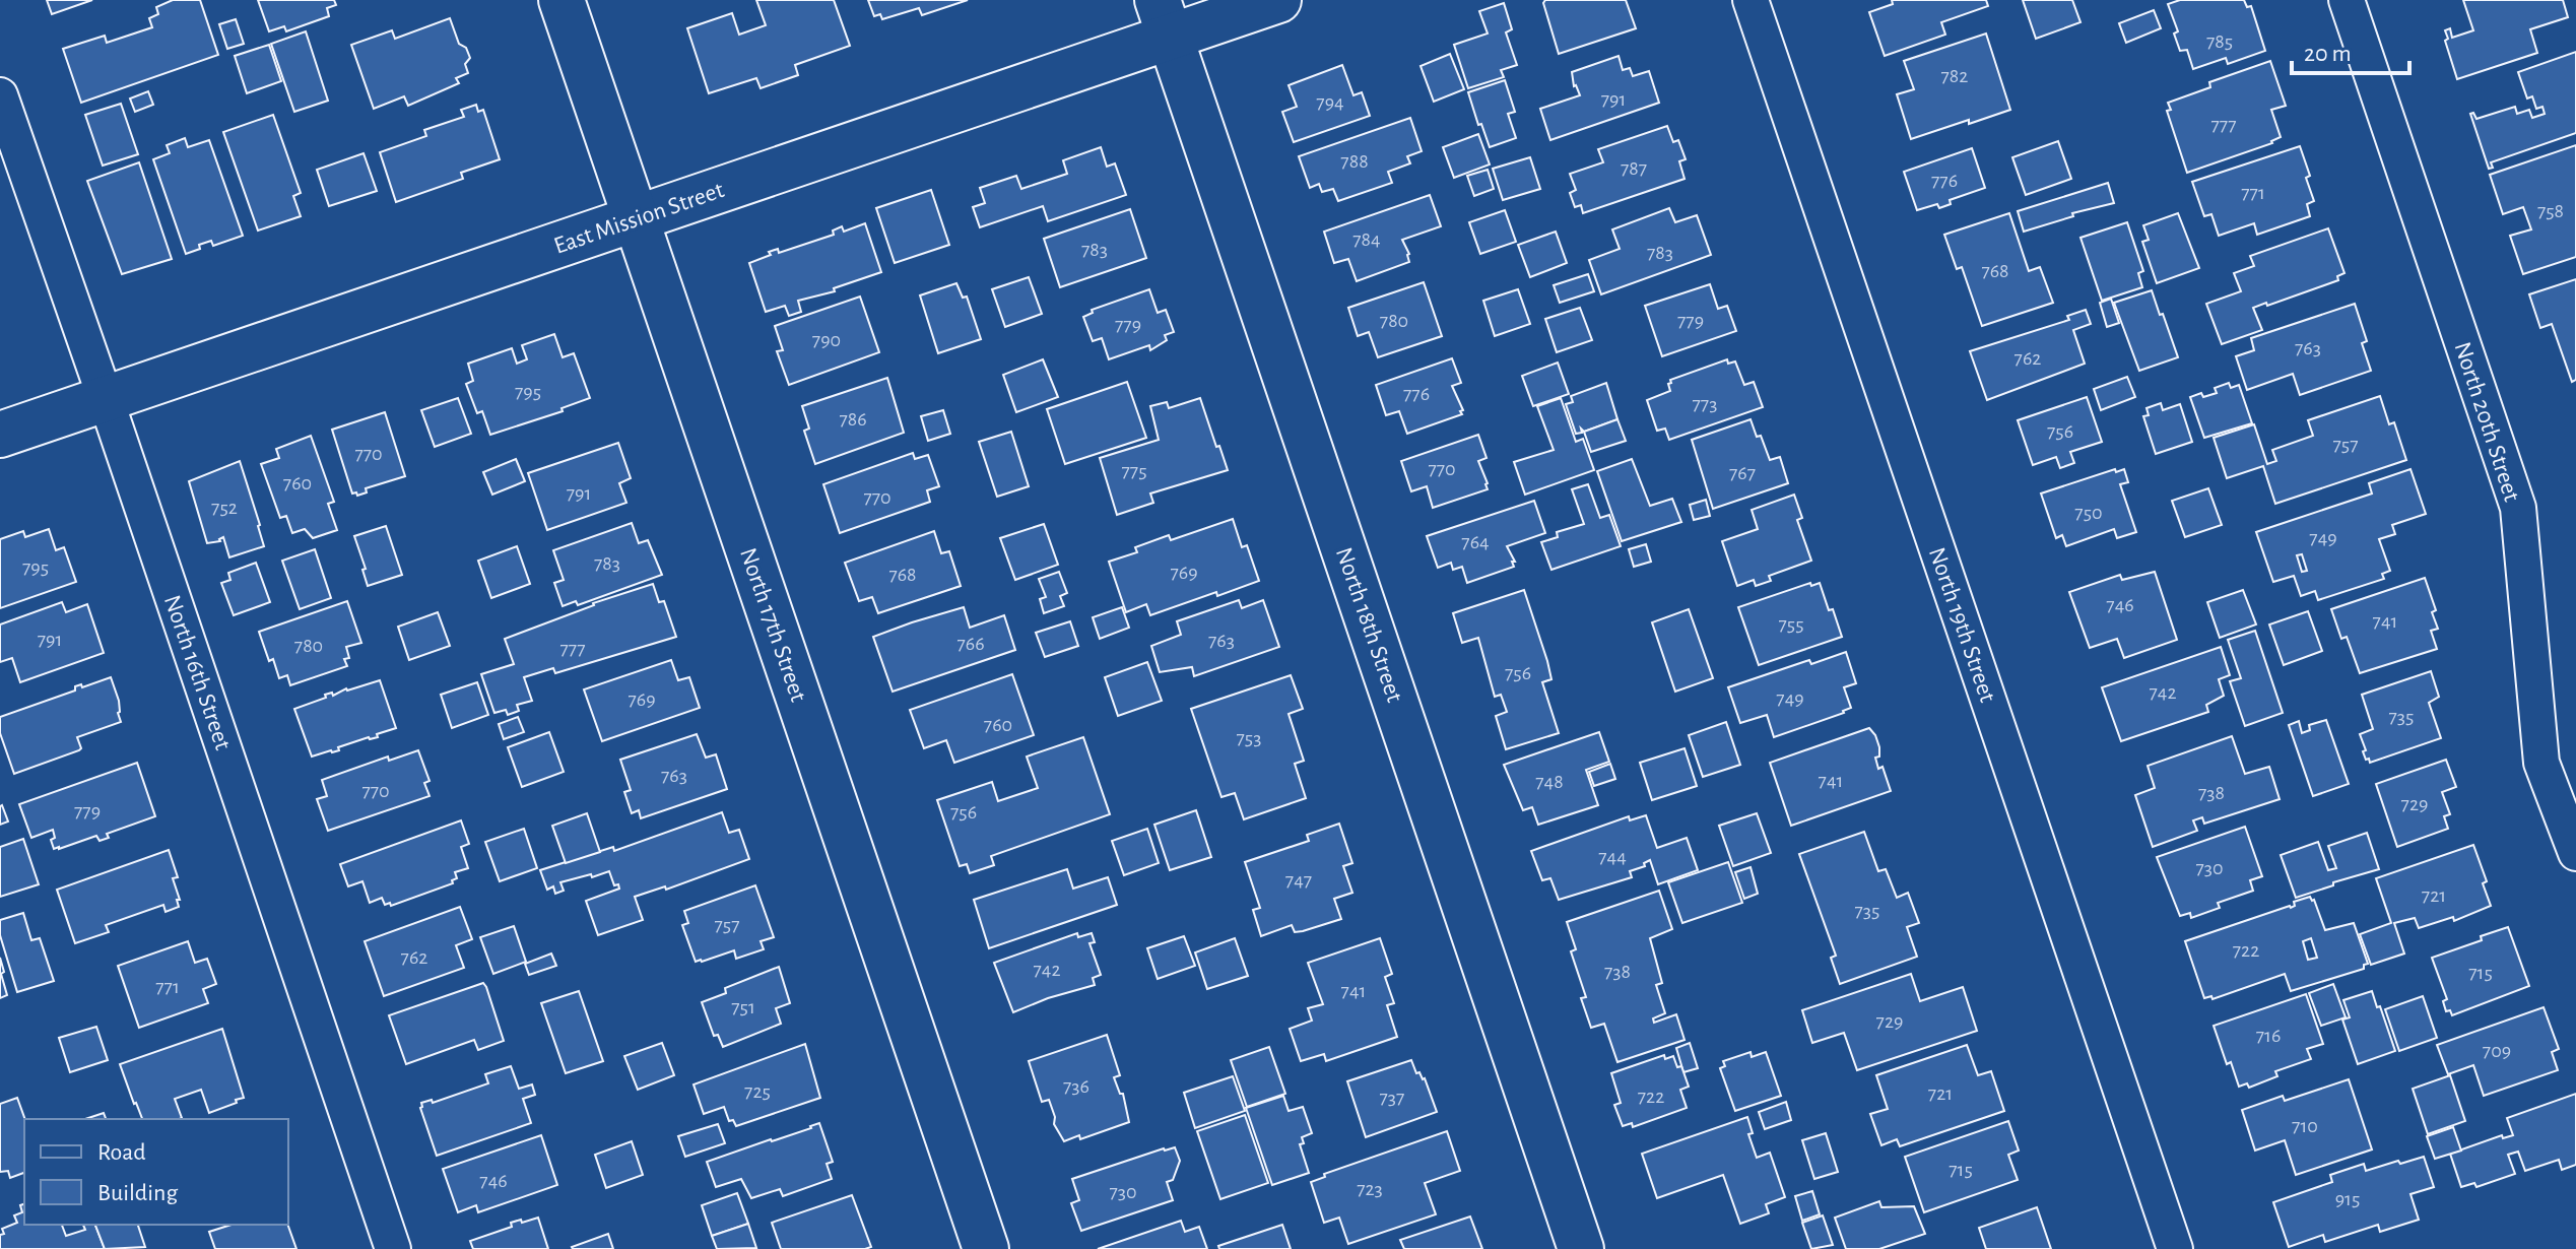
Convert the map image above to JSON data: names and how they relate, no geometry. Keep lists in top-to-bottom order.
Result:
{
  "streets": {
    "street": [
      "East Mission Street",
      "North 20th Street",
      "North 17th Street",
      "North 18th Street",
      "North 19th Street",
      "North 16th Street"
    ]
  },
  "crossings": [
    ["East Mission Street", "North 17th Street"],
    ["East Mission Street", "North 18th Street"],
    ["East Mission Street", "North 16th Street"]
  ],
  "house_numbers": [
    "785",
    "782",
    "791",
    "794",
    "777",
    "788",
    "787",
    "776",
    "771",
    "758",
    "784",
    "783",
    "783",
    "768",
    "780",
    "779",
    "779",
    "790",
    "763",
    "762",
    "795",
    "776",
    "773",
    "786",
    "756",
    "757",
    "770",
    "770",
    "775",
    "767",
    "760",
    "791",
    "770",
    "752",
    "750",
    "749",
    "764",
    "783",
    "795",
    "769",
    "768",
    "746",
    "741",
    "755",
    "791",
    "763",
    "766",
    "780",
    "777",
    "756",
    "742",
    "749",
    "769",
    "735",
    "760",
    "753",
    "763",
    "741",
    "748",
    "770",
    "738",
    "729",
    "779",
    "756",
    "744",
    "730",
    "747",
    "721",
    "735",
    "757",
    "722",
    "762",
    "742",
    "738",
    "715",
    "771",
    "741",
    "751",
    "729",
    "716",
    "709",
    "736",
    "725",
    "721",
    "722",
    "737",
    "710",
    "715",
    "746",
    "723",
    "730",
    "915"
  ],
  "legend": ["Road", "Building"],
  "scale_bar": "20 m"
}
